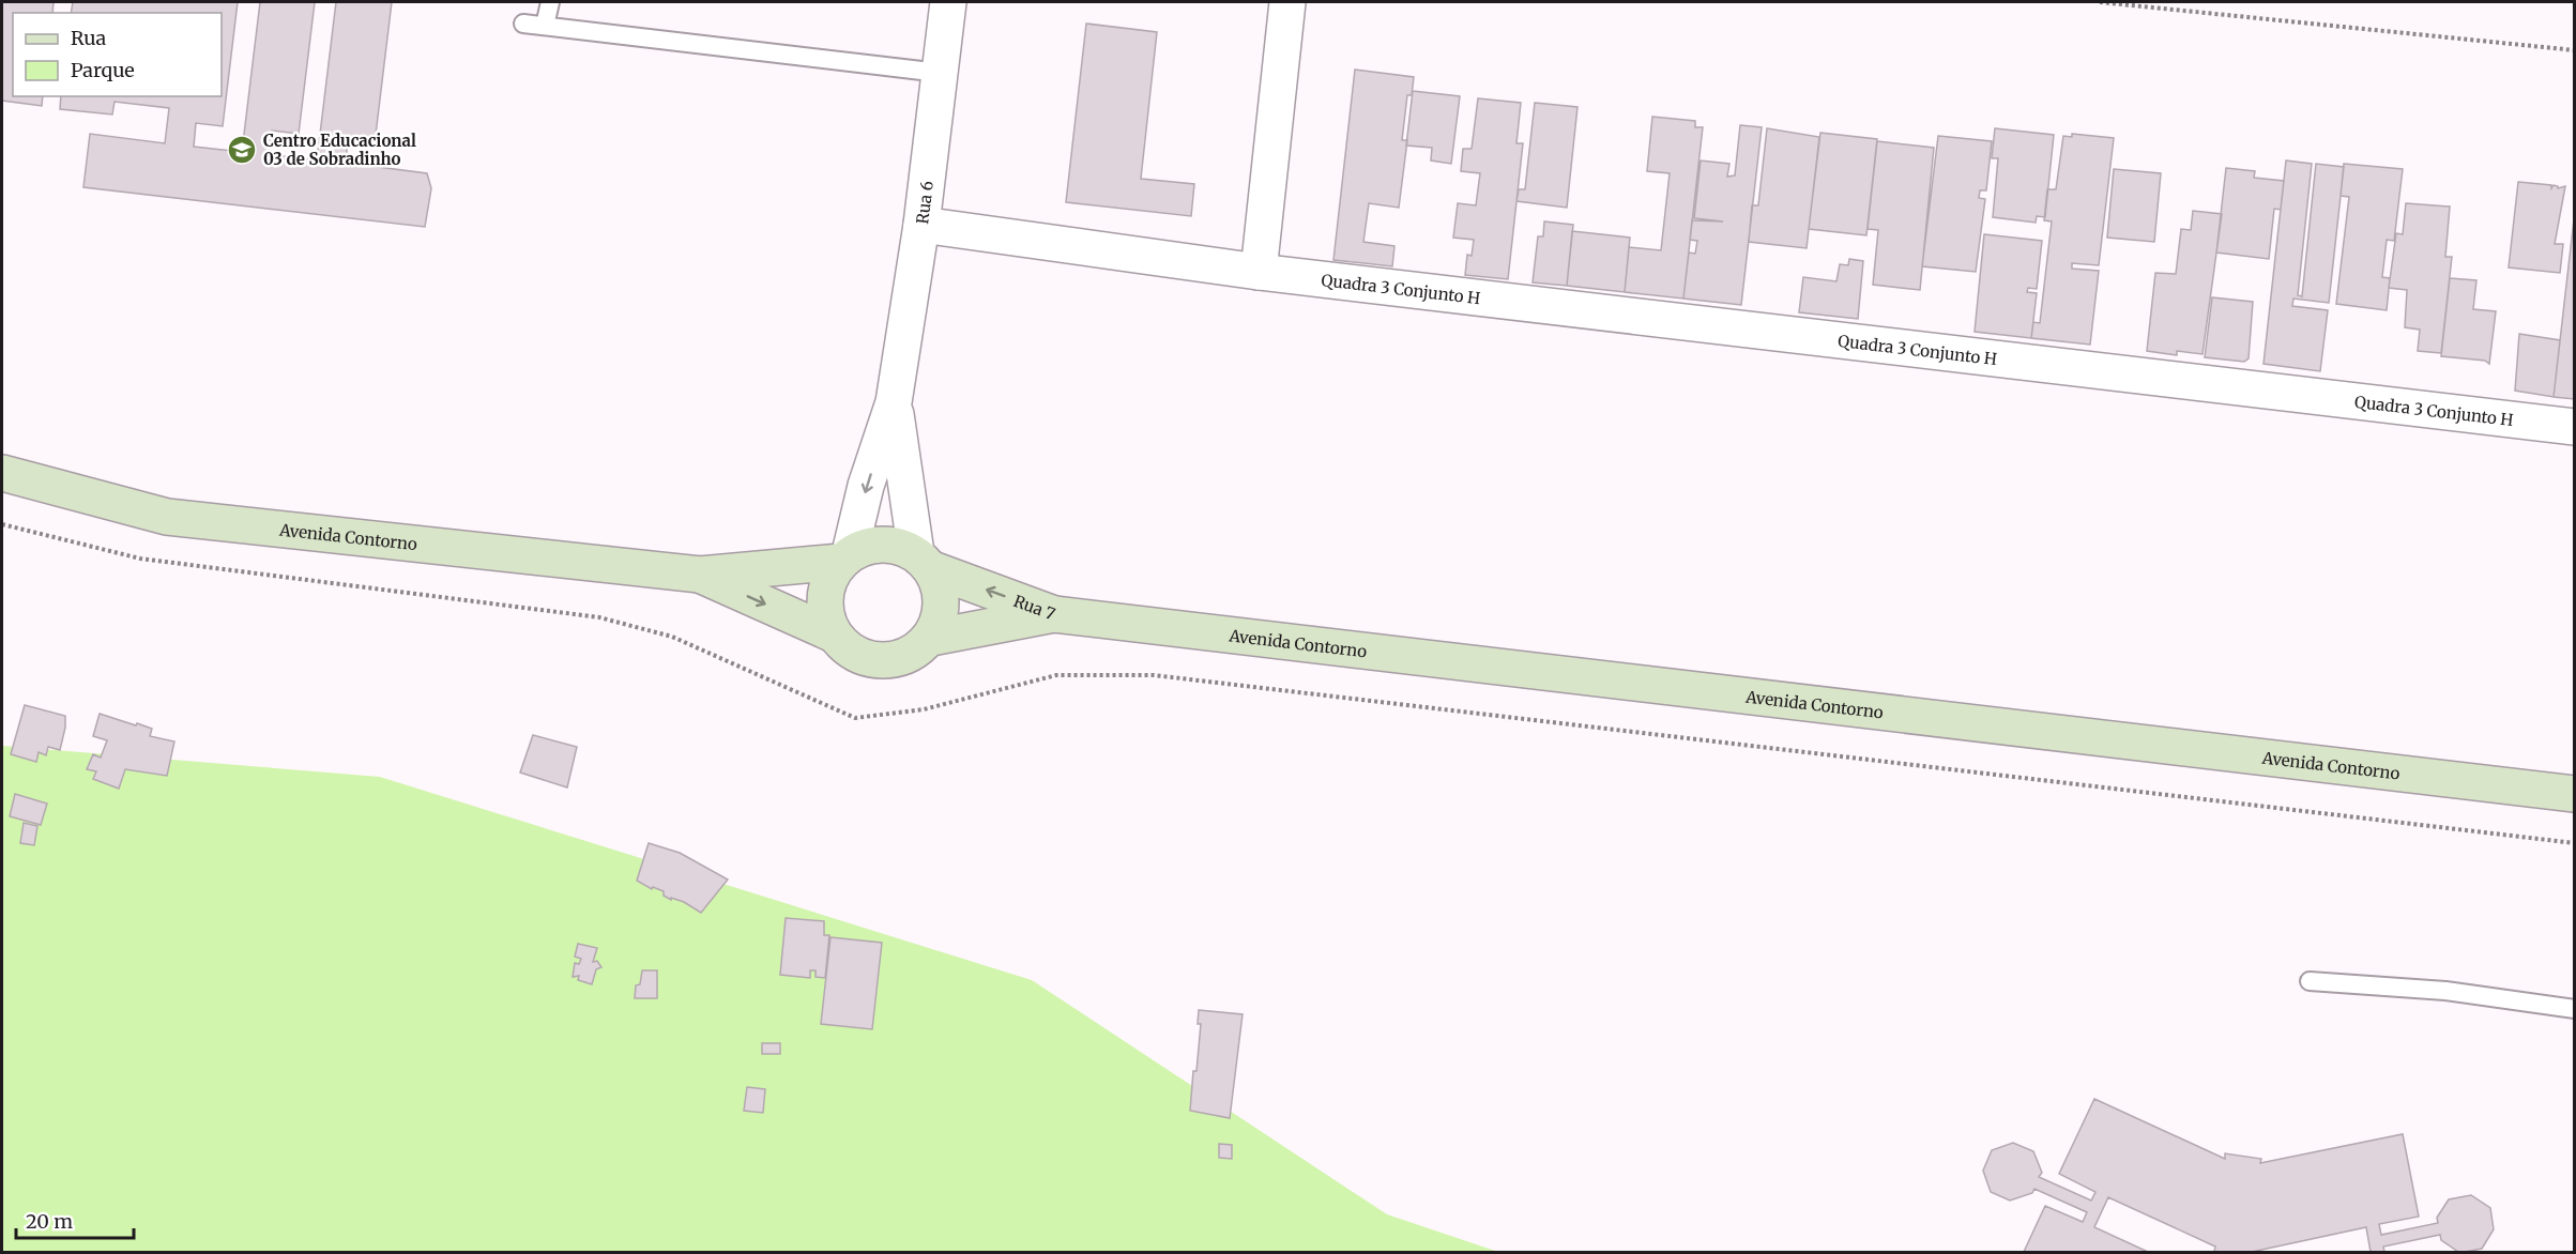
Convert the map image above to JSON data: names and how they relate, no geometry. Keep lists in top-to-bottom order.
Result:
{
  "streets": {
    "main road": ["Avenida Contorno", "Rua 7"],
    "street": ["Rua 6", "Quadra 3 Conjunto H"]
  },
  "crossings": [
    ["Rua 6", "Quadra 3 Conjunto H"],
    ["Rua 6", "Avenida Contorno"],
    ["Rua 6", "Rua 7"],
    ["Avenida Contorno", "Rua 7"]
  ],
  "one_way": ["Rua 7"],
  "places": {
    "school or university": ["Centro Educacional 03 de Sobradinho"]
  },
  "legend": ["Rua", "Parque"],
  "scale_bar": "20 m"
}
